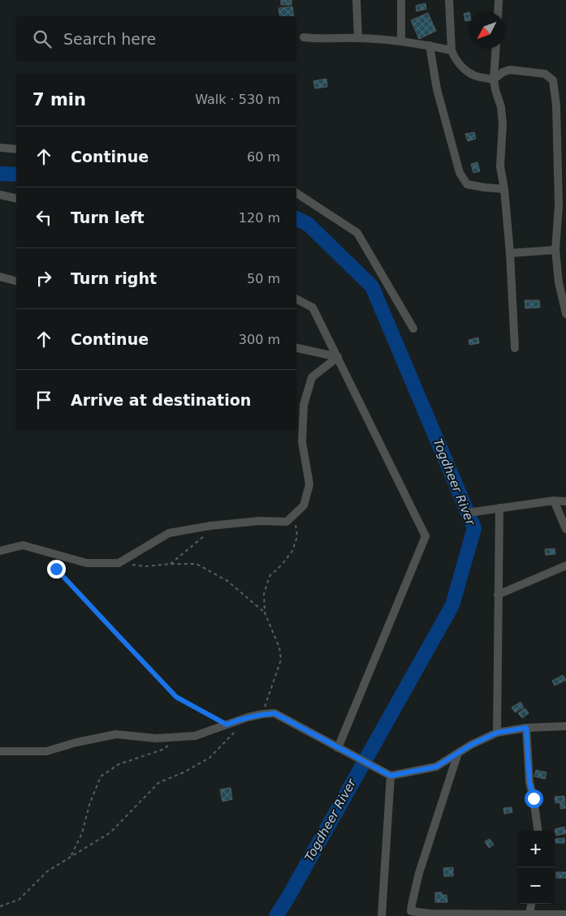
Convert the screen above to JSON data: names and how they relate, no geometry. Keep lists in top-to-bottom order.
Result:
{
  "water": ["Togdheer River"],
  "north": "bottom left",
  "page": {
    "search": "Search here",
    "heading": ["7 min", "Walk · 530 m"],
    "list": [
      ["Continue", "60 m"],
      ["Turn left", "120 m"],
      ["Turn right", "50 m"],
      ["Continue", "300 m"],
      "Arrive at destination"
    ],
    "map_buttons": ["+", "−"]
  }
}
